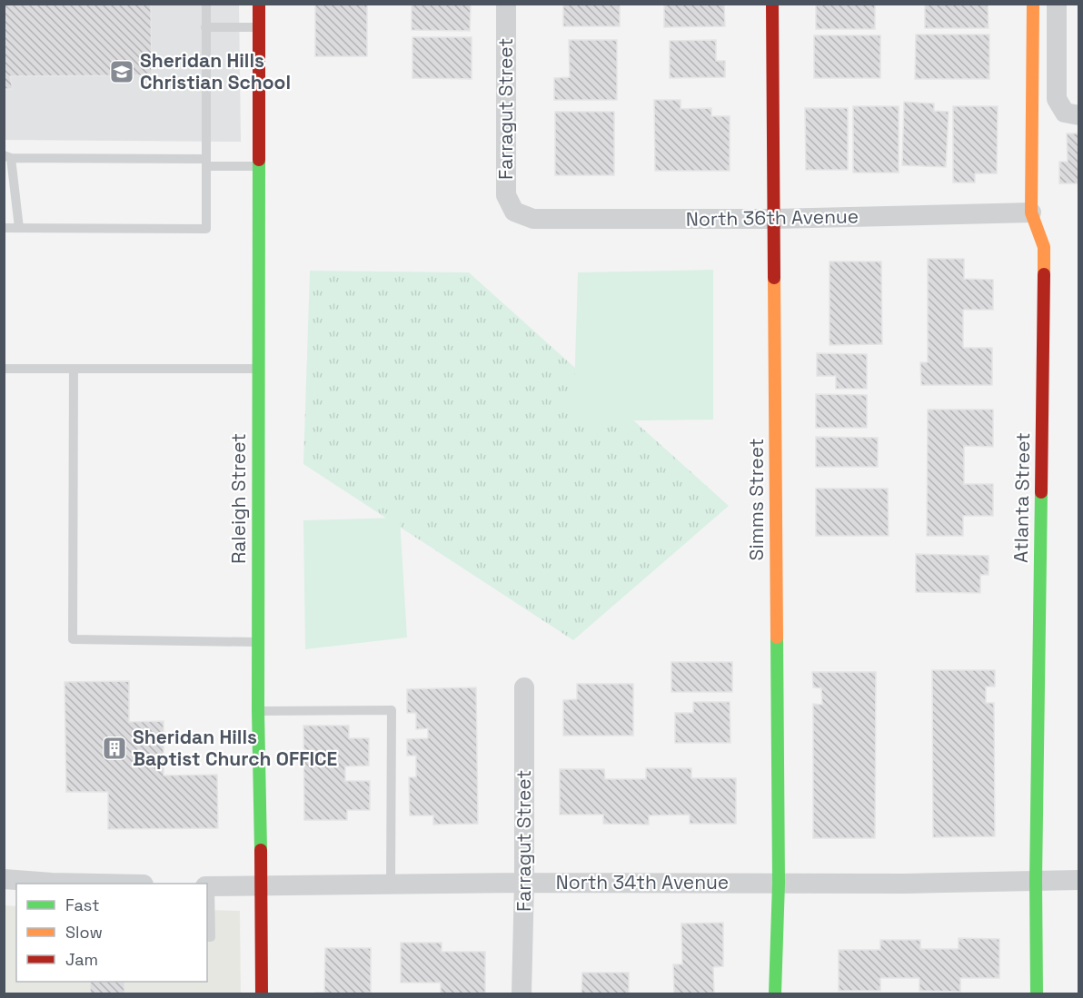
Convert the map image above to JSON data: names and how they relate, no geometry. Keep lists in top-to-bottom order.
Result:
{
  "streets": {
    "street": [
      "Farragut Street",
      "North 36th Avenue",
      "Atlanta Street",
      "Raleigh Street",
      "Simms Street",
      "North 34th Avenue"
    ]
  },
  "crossings": [
    ["Farragut Street", "North 36th Avenue"],
    ["Farragut Street", "North 34th Avenue"],
    ["North 36th Avenue", "Atlanta Street"],
    ["North 36th Avenue", "Simms Street"],
    ["Atlanta Street", "North 34th Avenue"],
    ["Raleigh Street", "North 34th Avenue"],
    ["Simms Street", "North 34th Avenue"]
  ],
  "places": {
    "school or university": ["Sheridan Hills Christian School"],
    "building": ["Sheridan Hills Baptist Church OFFICE"]
  },
  "legend": ["Fast", "Slow", "Jam"]
}
